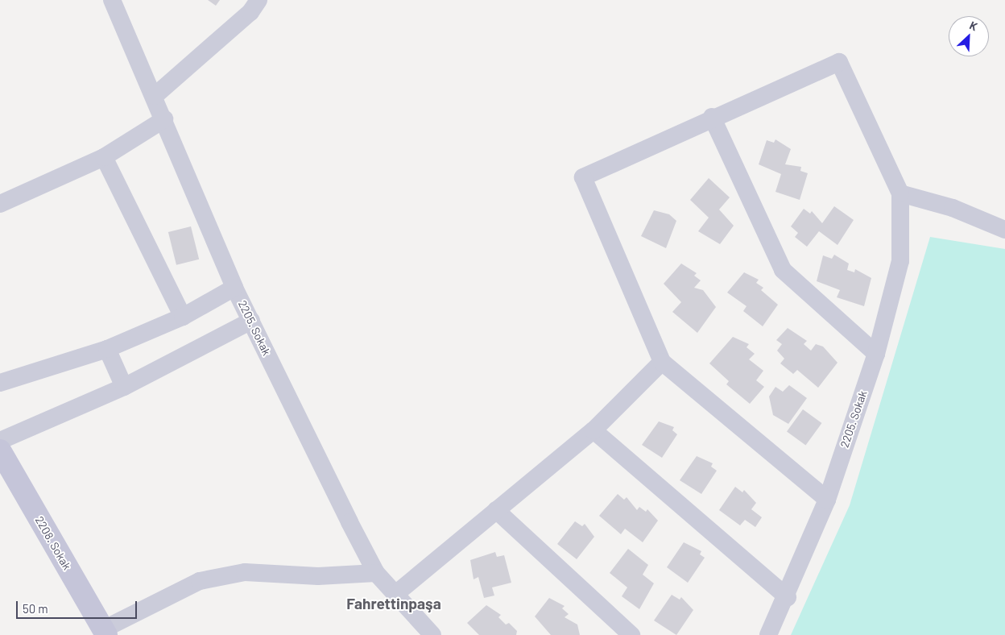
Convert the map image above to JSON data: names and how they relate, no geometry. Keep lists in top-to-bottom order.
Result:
{
  "streets": {
    "street": ["2205. Sokak", "2208. Sokak"]
  },
  "districts": ["Fahrettinpaşa"],
  "scale_bar": "50 m",
  "north": "top right"
}
